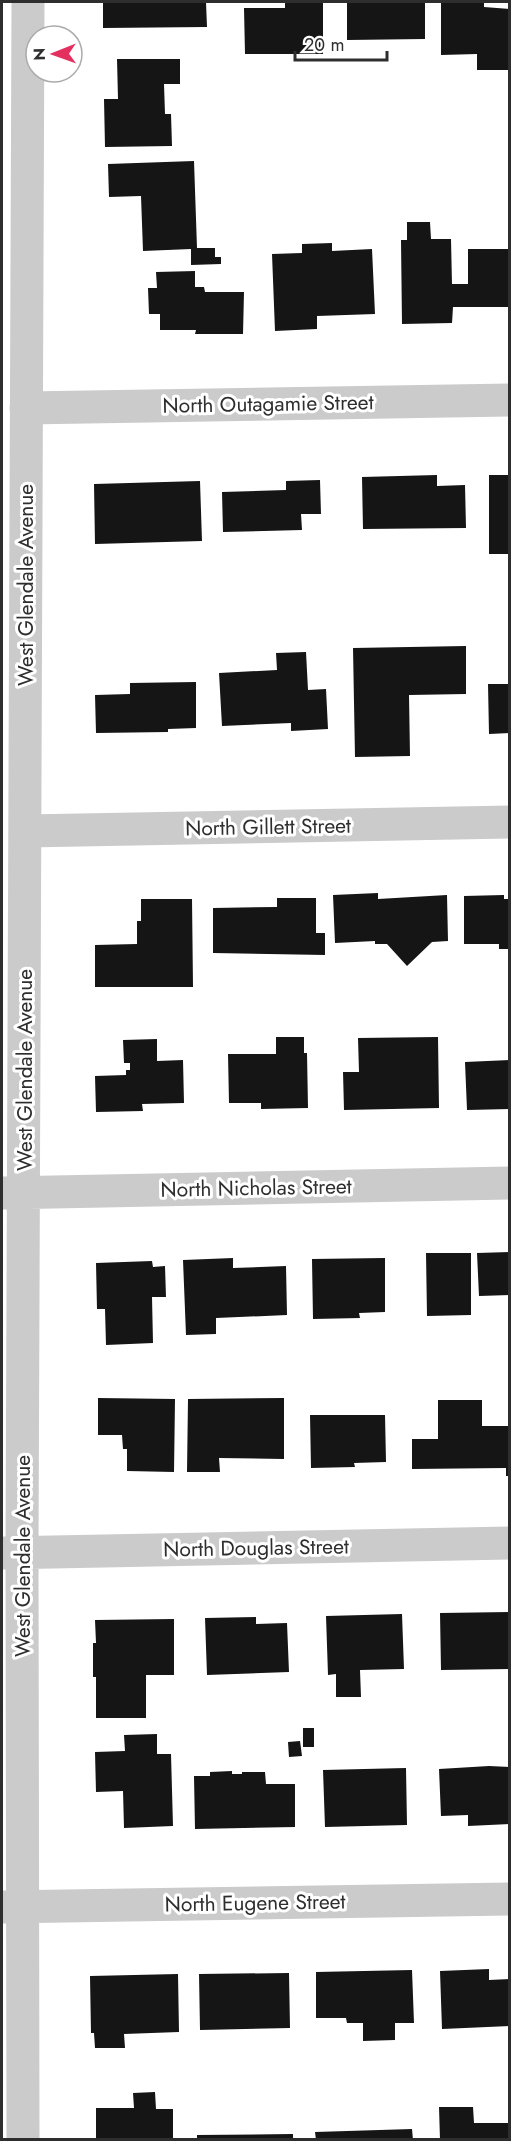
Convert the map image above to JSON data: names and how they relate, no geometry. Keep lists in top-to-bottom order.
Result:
{
  "streets": {
    "street": [
      "North Outagamie Street",
      "West Glendale Avenue",
      "North Gillett Street",
      "North Nicholas Street",
      "North Douglas Street",
      "North Eugene Street"
    ]
  },
  "crossings": [
    ["North Outagamie Street", "West Glendale Avenue"],
    ["West Glendale Avenue", "North Gillett Street"],
    ["West Glendale Avenue", "North Nicholas Street"],
    ["West Glendale Avenue", "North Douglas Street"],
    ["West Glendale Avenue", "North Eugene Street"]
  ],
  "scale_bar": "20 m",
  "north": "left"
}
